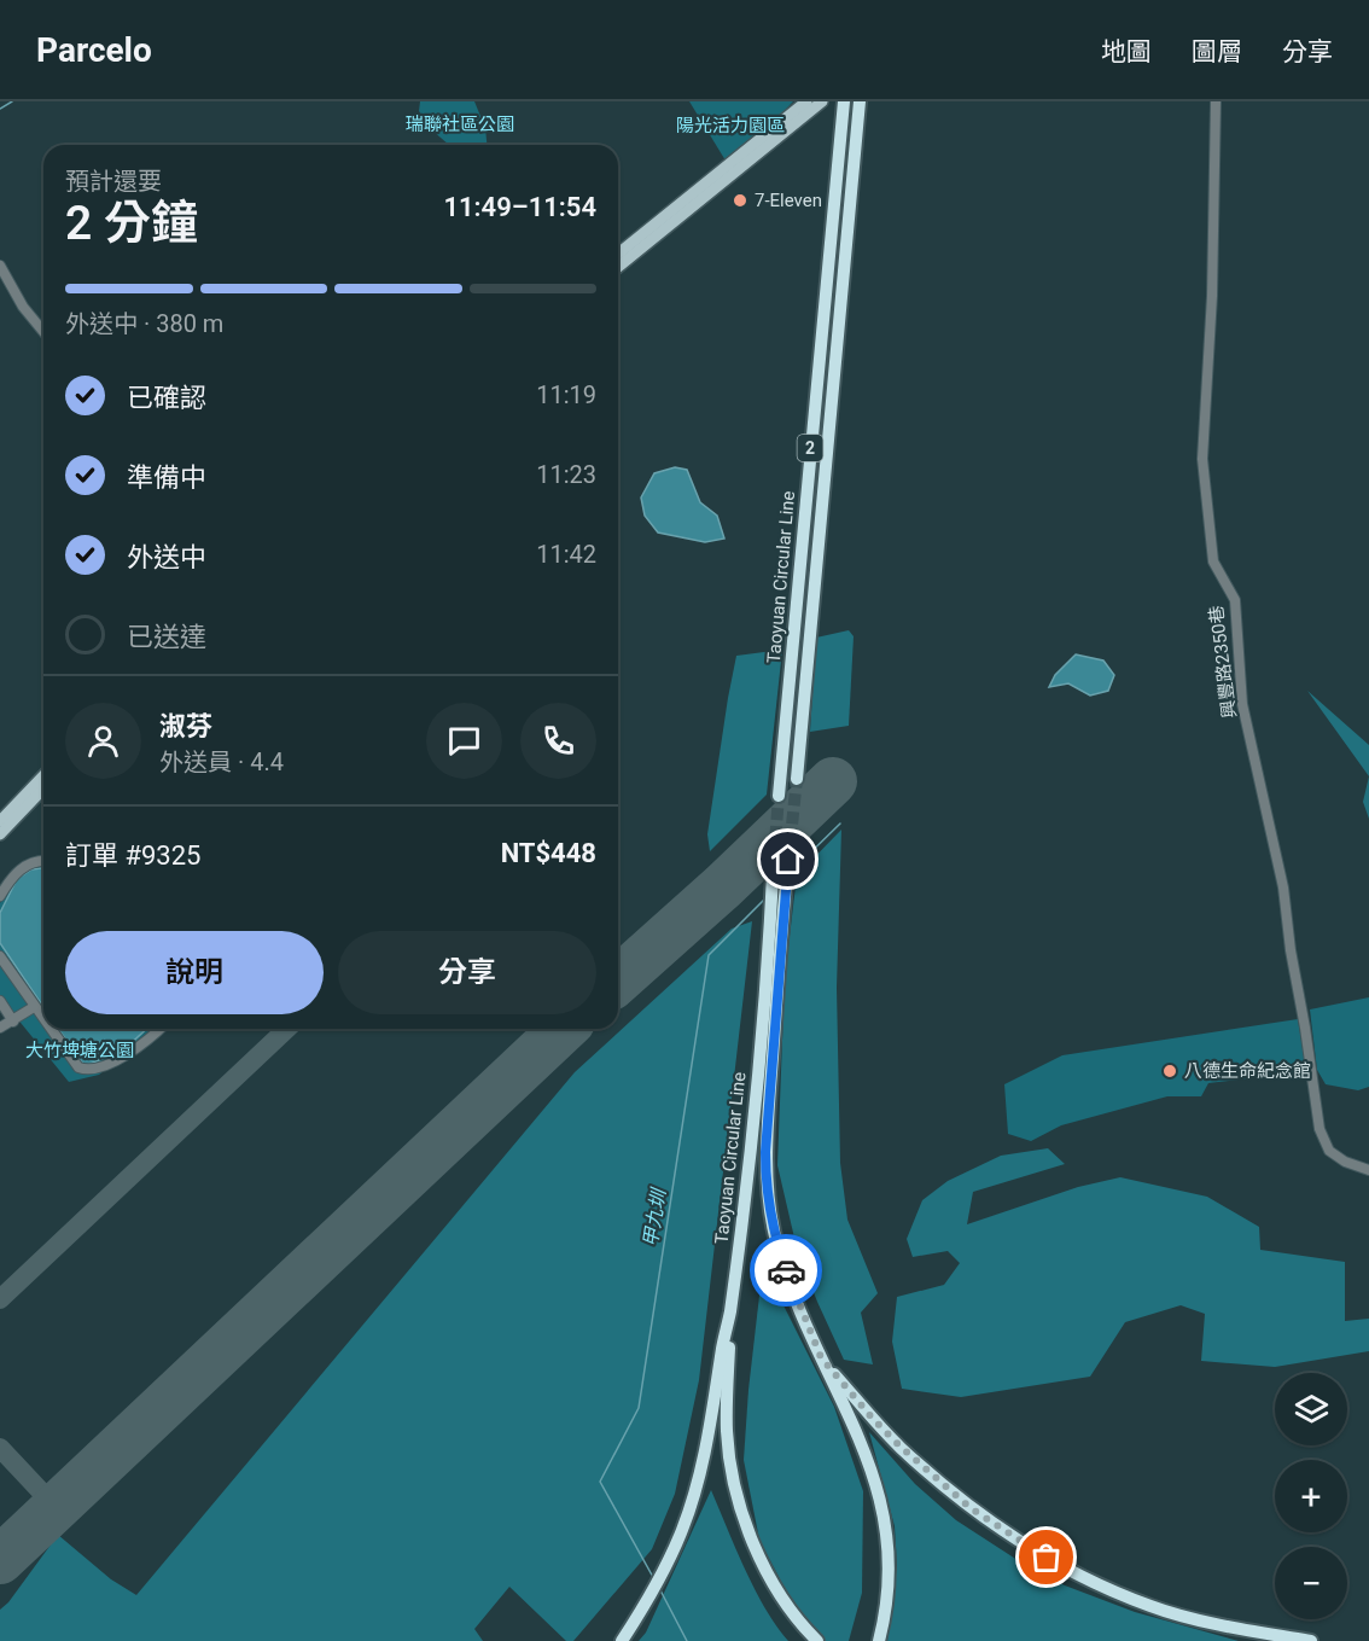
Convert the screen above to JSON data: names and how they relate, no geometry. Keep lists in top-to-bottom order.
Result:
{
  "streets": {
    "highway": ["2", "Taoyuan Circular Line"],
    "street": ["興豐路2350巷"]
  },
  "water": ["甲九圳"],
  "parks": ["瑞聯社區公園", "陽光活力園區", "大竹埤塘公園"],
  "places": ["7-Eleven", "八德生命紀念館"],
  "page": {
    "header": "Parcelo",
    "nav": ["地圖", "圖層", "分享"],
    "heading": ["2 分鐘", "預計還要", "11:49–11:54"],
    "panel": [
      "淑芬",
      "外送員 · 4.4",
      "訂單 #9325",
      "NT$448"
    ],
    "bar": "外送中 · 380 m",
    "list": [
      ["已確認", "11:19"],
      ["準備中", "11:23"],
      ["外送中", "11:42"],
      "已送達"
    ],
    "buttons": ["說明", "分享"],
    "map_buttons": ["+", "−"]
  }
}
